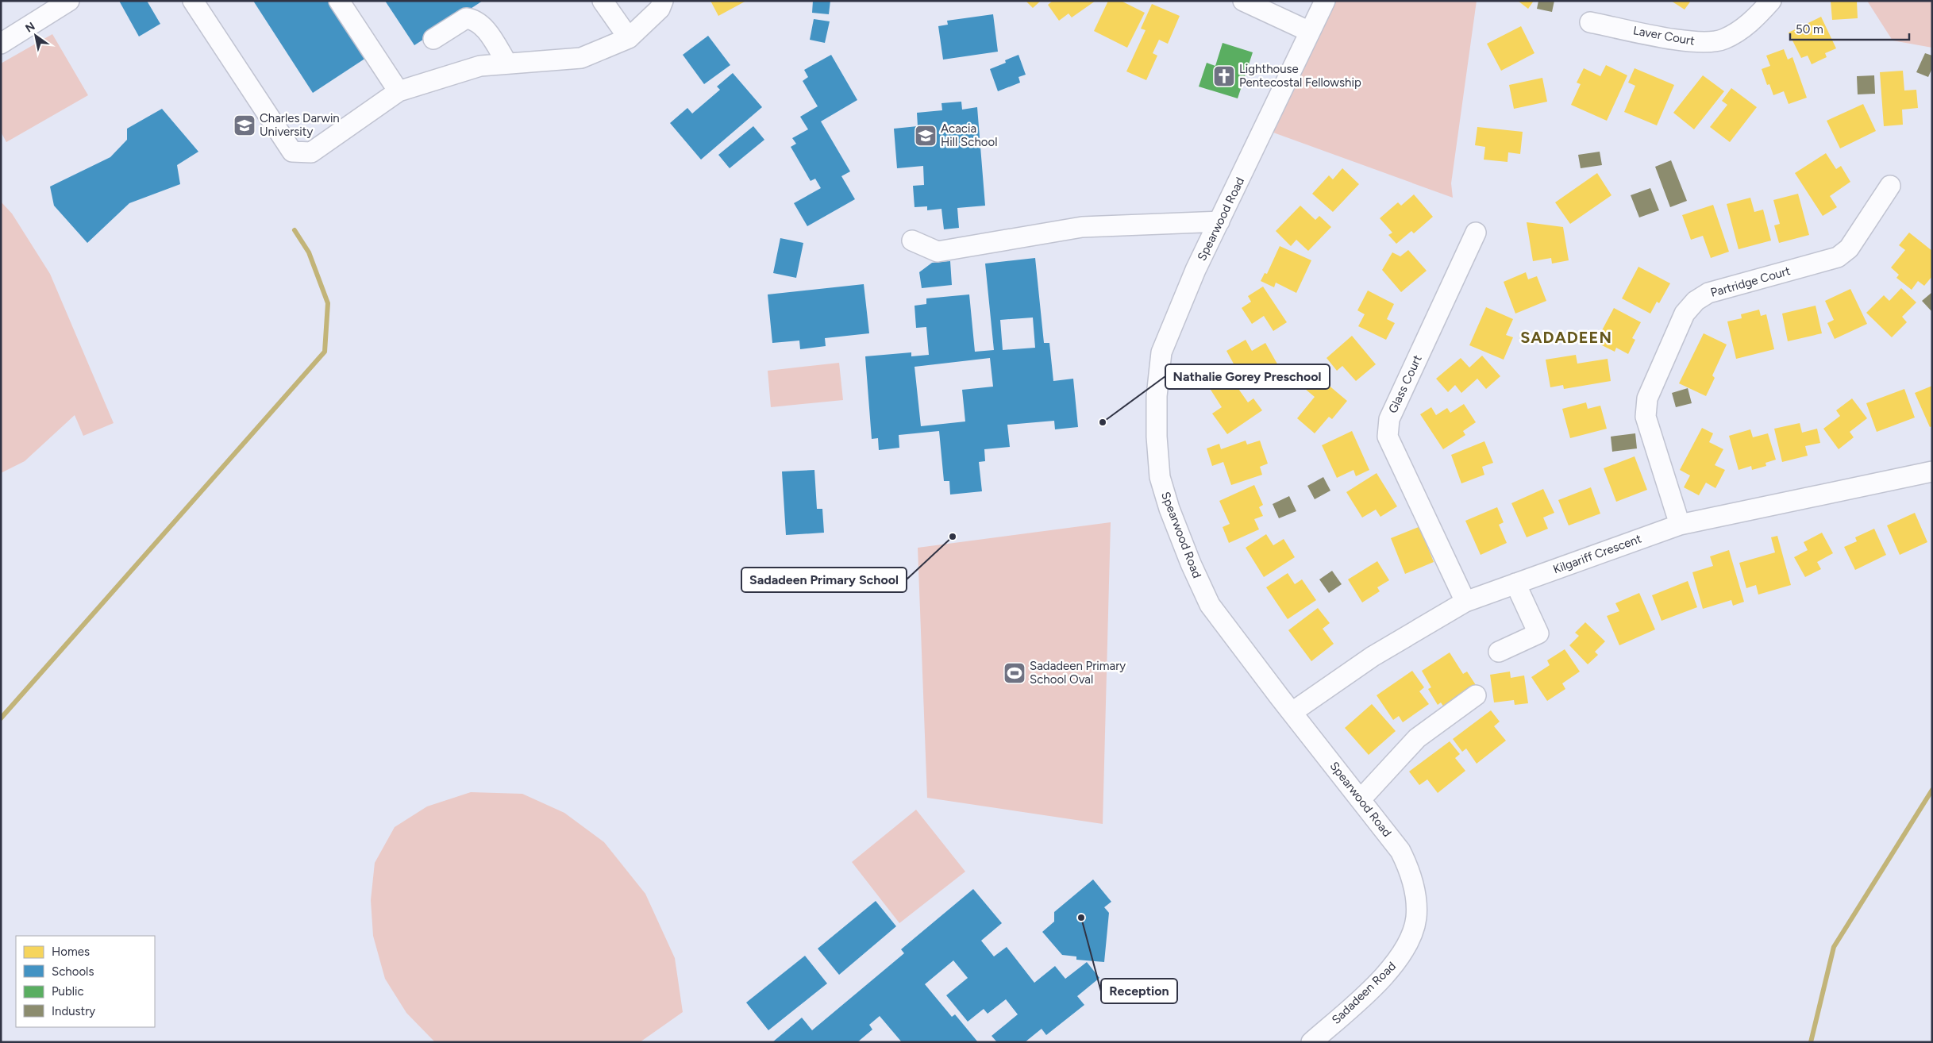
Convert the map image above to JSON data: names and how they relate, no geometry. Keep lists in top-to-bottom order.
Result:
{
  "streets": {
    "street": [
      "Laver Court",
      "Spearwood Road",
      "Partridge Court",
      "Glass Court",
      "Kilgariff Crescent",
      "Sadadeen Road"
    ]
  },
  "crossings": [
    ["Spearwood Road", "Kilgariff Crescent"],
    ["Spearwood Road", "Sadadeen Road"],
    ["Partridge Court", "Kilgariff Crescent"],
    ["Glass Court", "Kilgariff Crescent"]
  ],
  "districts": ["SADADEEN"],
  "places": {
    "church": ["Lighthouse Pentecostal Fellowship"],
    "school or university": ["Charles Darwin University", "Acacia Hill School"],
    "other": ["Nathalie Gorey Preschool", "Sadadeen Primary School", "Reception"],
    "sports": ["Sadadeen Primary School Oval"]
  },
  "legend": [
    "Homes",
    "Schools",
    "Public",
    "Industry"
  ],
  "scale_bar": "50 m",
  "north": "top left"
}
